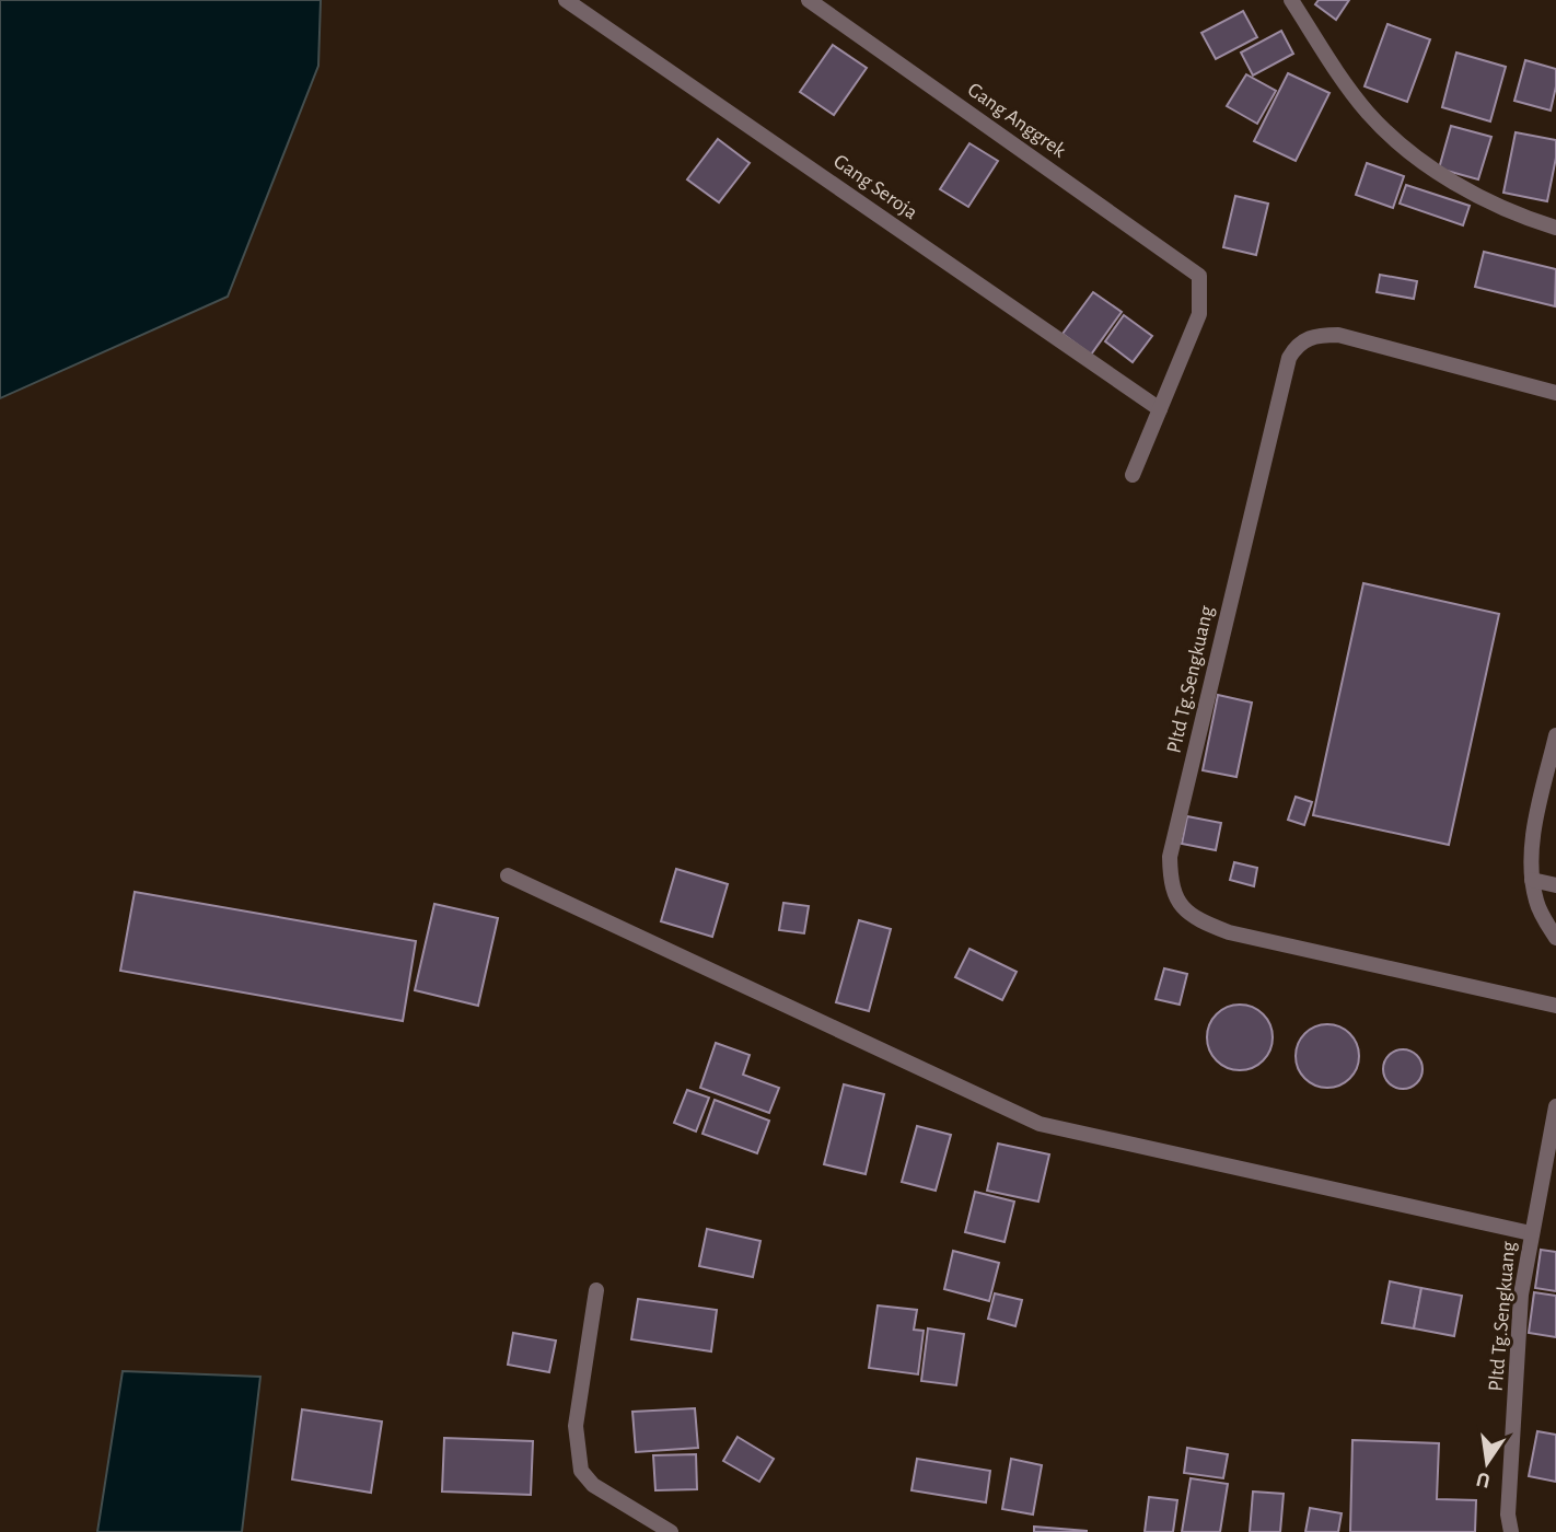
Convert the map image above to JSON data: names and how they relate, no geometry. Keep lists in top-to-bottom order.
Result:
{
  "streets": {
    "street": ["Gang Anggrek", "Gang Seroja", "Pltd Tg.Sengkuang"]
  },
  "crossings": [
    ["Gang Anggrek", "Gang Seroja"]
  ],
  "north": "bottom"
}
